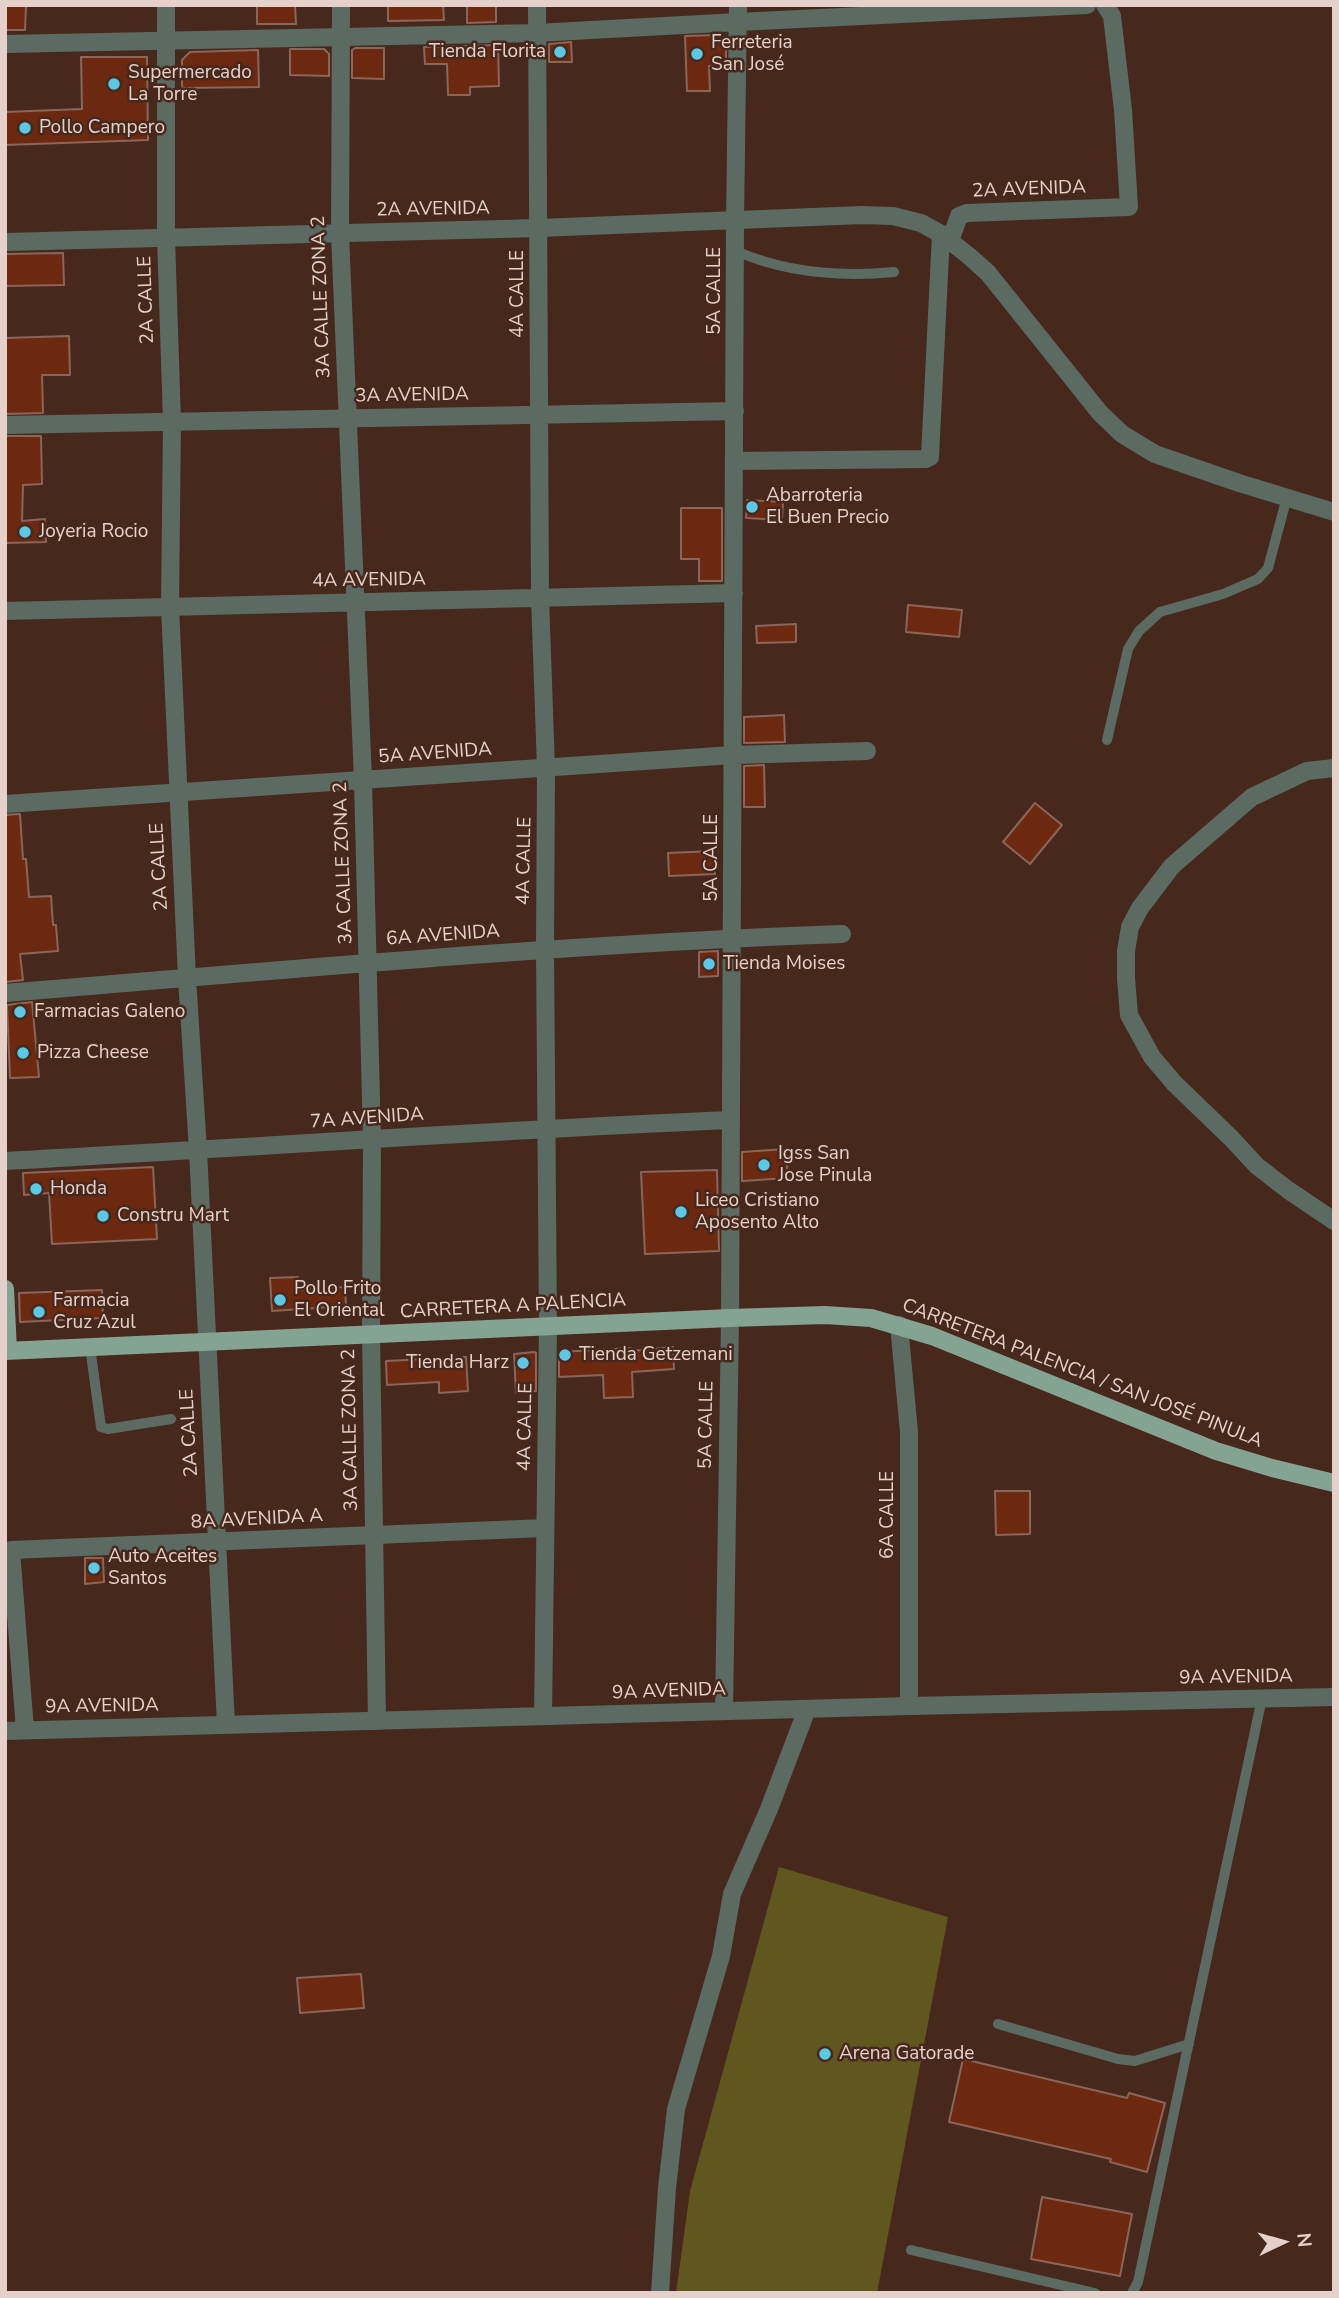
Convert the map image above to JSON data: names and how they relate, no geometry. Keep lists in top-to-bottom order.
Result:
{
  "streets": {
    "main road": ["CARRETERA A PALENCIA", "CARRETERA PALENCIA / SAN JOSÉ PINULA"],
    "street": [
      "2A AVENIDA",
      "5A CALLE",
      "4A CALLE",
      "3A CALLE ZONA 2",
      "2A CALLE",
      "3A AVENIDA",
      "4A AVENIDA",
      "5A AVENIDA",
      "6A AVENIDA",
      "7A AVENIDA",
      "6A CALLE",
      "8A AVENIDA A",
      "9A AVENIDA"
    ]
  },
  "crossings": [
    ["2A AVENIDA", "5A CALLE"],
    ["2A AVENIDA", "4A CALLE"],
    ["2A AVENIDA", "3A CALLE ZONA 2"],
    ["2A AVENIDA", "2A CALLE"],
    ["5A CALLE", "3A AVENIDA"],
    ["5A CALLE", "4A AVENIDA"],
    ["5A CALLE", "5A AVENIDA"],
    ["5A CALLE", "6A AVENIDA"],
    ["5A CALLE", "7A AVENIDA"],
    ["5A CALLE", "CARRETERA A PALENCIA"],
    ["5A CALLE", "CARRETERA PALENCIA / SAN JOSÉ PINULA"],
    ["5A CALLE", "9A AVENIDA"],
    ["4A CALLE", "3A AVENIDA"],
    ["4A CALLE", "4A AVENIDA"],
    ["4A CALLE", "5A AVENIDA"],
    ["4A CALLE", "6A AVENIDA"],
    ["4A CALLE", "7A AVENIDA"],
    ["4A CALLE", "CARRETERA A PALENCIA"],
    ["4A CALLE", "8A AVENIDA A"],
    ["4A CALLE", "9A AVENIDA"],
    ["3A CALLE ZONA 2", "3A AVENIDA"],
    ["3A CALLE ZONA 2", "4A AVENIDA"],
    ["3A CALLE ZONA 2", "5A AVENIDA"],
    ["3A CALLE ZONA 2", "6A AVENIDA"],
    ["3A CALLE ZONA 2", "7A AVENIDA"],
    ["3A CALLE ZONA 2", "CARRETERA A PALENCIA"],
    ["3A CALLE ZONA 2", "8A AVENIDA A"],
    ["3A CALLE ZONA 2", "9A AVENIDA"],
    ["2A CALLE", "3A AVENIDA"],
    ["2A CALLE", "4A AVENIDA"],
    ["2A CALLE", "5A AVENIDA"],
    ["2A CALLE", "6A AVENIDA"],
    ["2A CALLE", "7A AVENIDA"],
    ["2A CALLE", "CARRETERA A PALENCIA"],
    ["2A CALLE", "8A AVENIDA A"],
    ["2A CALLE", "9A AVENIDA"],
    ["CARRETERA A PALENCIA", "CARRETERA PALENCIA / SAN JOSÉ PINULA"],
    ["CARRETERA PALENCIA / SAN JOSÉ PINULA", "6A CALLE"],
    ["6A CALLE", "9A AVENIDA"],
    ["8A AVENIDA A", "9A AVENIDA"]
  ],
  "places": [
    "Tienda Florita",
    "Ferreteria San José",
    "Supermercado La Torre",
    "Pollo Campero",
    "Abarroteria El Buen Precio",
    "Joyeria Rocio",
    "Tienda Moises",
    "Farmacias Galeno",
    "Pizza Cheese",
    "Igss San Jose Pinula",
    "Honda",
    "Liceo Cristiano Aposento Alto",
    "Constru Mart",
    "Pollo Frito El Oriental",
    "Farmacia Cruz Azul",
    "Tienda Getzemani",
    "Tienda Harz",
    "Auto Aceites Santos",
    "Arena Gatorade"
  ],
  "north": "right"
}
